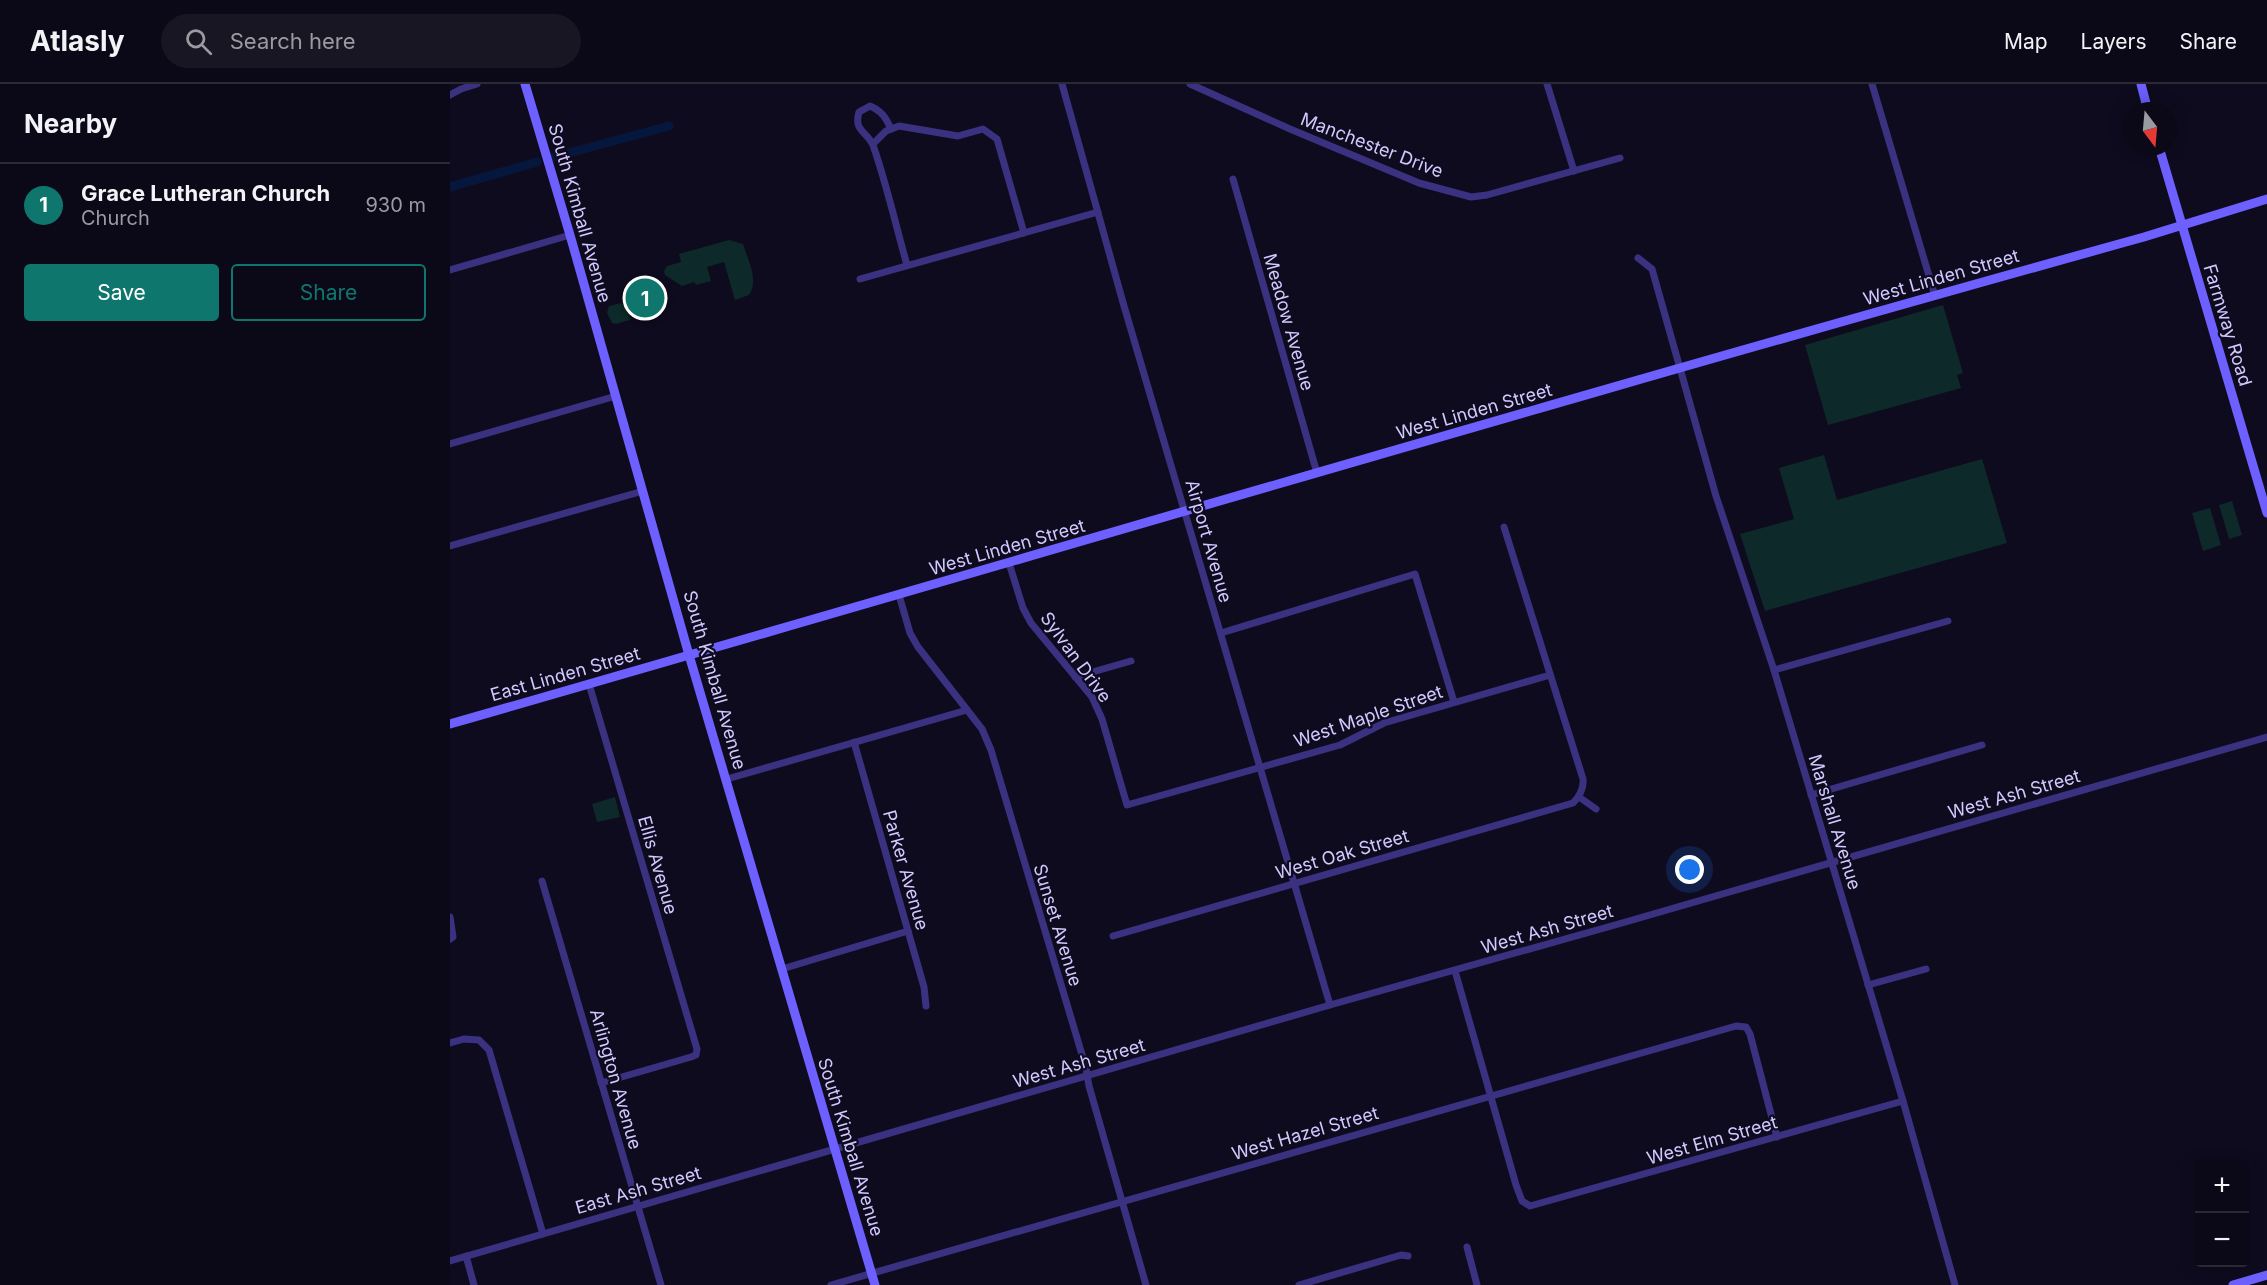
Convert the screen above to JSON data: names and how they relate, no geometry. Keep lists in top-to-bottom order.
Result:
{
  "streets": {
    "street": [
      "Manchester Drive",
      "South Kimball Avenue",
      "West Linden Street",
      "Meadow Avenue",
      "Farmway Road",
      "Airport Avenue",
      "Sylvan Drive",
      "East Linden Street",
      "West Maple Street",
      "West Ash Street",
      "Marshall Avenue",
      "West Oak Street",
      "Ellis Avenue",
      "Parker Avenue",
      "Sunset Avenue",
      "Arlington Avenue",
      "West Hazel Street",
      "West Elm Street",
      "East Ash Street"
    ]
  },
  "crossings": [
    ["South Kimball Avenue", "West Linden Street"],
    ["South Kimball Avenue", "East Linden Street"],
    ["South Kimball Avenue", "West Ash Street"],
    ["South Kimball Avenue", "West Hazel Street"],
    ["South Kimball Avenue", "East Ash Street"],
    ["West Linden Street", "Meadow Avenue"],
    ["West Linden Street", "Farmway Road"],
    ["West Linden Street", "Airport Avenue"],
    ["West Linden Street", "Sylvan Drive"],
    ["West Linden Street", "East Linden Street"],
    ["West Linden Street", "Marshall Avenue"],
    ["West Linden Street", "Sunset Avenue"],
    ["Airport Avenue", "West Maple Street"],
    ["Airport Avenue", "West Ash Street"],
    ["Airport Avenue", "West Oak Street"],
    ["Sylvan Drive", "West Maple Street"],
    ["East Linden Street", "Ellis Avenue"],
    ["West Ash Street", "Marshall Avenue"],
    ["West Ash Street", "Sunset Avenue"],
    ["West Ash Street", "East Ash Street"],
    ["Marshall Avenue", "West Elm Street"],
    ["Ellis Avenue", "Arlington Avenue"],
    ["Sunset Avenue", "West Hazel Street"],
    ["Arlington Avenue", "East Ash Street"],
    ["West Hazel Street", "West Elm Street"]
  ],
  "north": "bottom",
  "page": {
    "header": "Atlasly",
    "search": "Search here",
    "nav": ["Map", "Layers", "Share"],
    "heading": "Nearby",
    "list": [
      {
        "mark": "1",
        "name": "Grace Lutheran Church",
        "note": "Church",
        "value": "930 m"
      }
    ],
    "buttons": ["Save", "Share"],
    "pins": "1",
    "map_buttons": ["+", "−"]
  }
}
